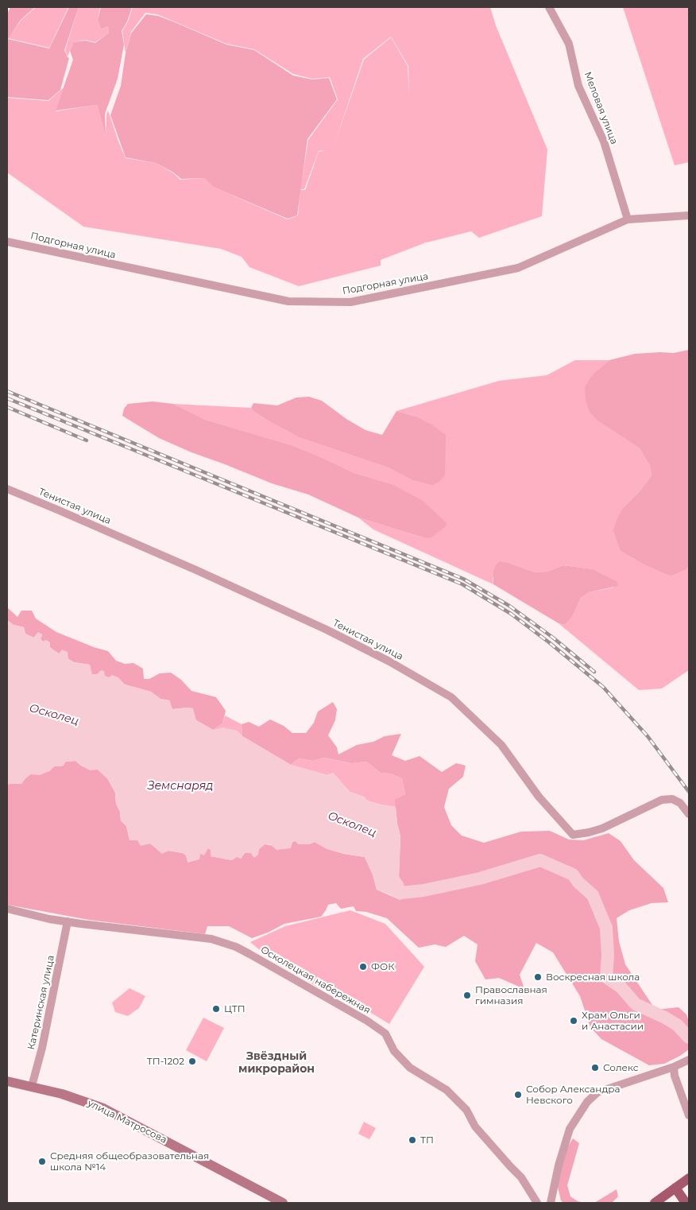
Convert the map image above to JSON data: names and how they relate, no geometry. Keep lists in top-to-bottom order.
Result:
{
  "streets": {
    "main road": ["улица Матросова"],
    "street": [
      "Меловая улица",
      "Подгорная улица",
      "Тенистая улица",
      "Осколецкая набережная",
      "Катеринская улица"
    ]
  },
  "crossings": [
    ["Меловая улица", "Подгорная улица"],
    ["Осколецкая набережная", "Катеринская улица"],
    ["Катеринская улица", "улица Матросова"]
  ],
  "districts": ["Звёздный микрорайон"],
  "water": ["Осколец", "Земснаряд"],
  "places": [
    "ФОК",
    "Воскресная школа",
    "Православная гимназия",
    "ЦТП",
    "Храм Ольги и Анастасии",
    "ТП-1202",
    "Солекс",
    "Собор Александра Невского",
    "ТП",
    "Средняя общеобразовательная школа №14"
  ]
}
